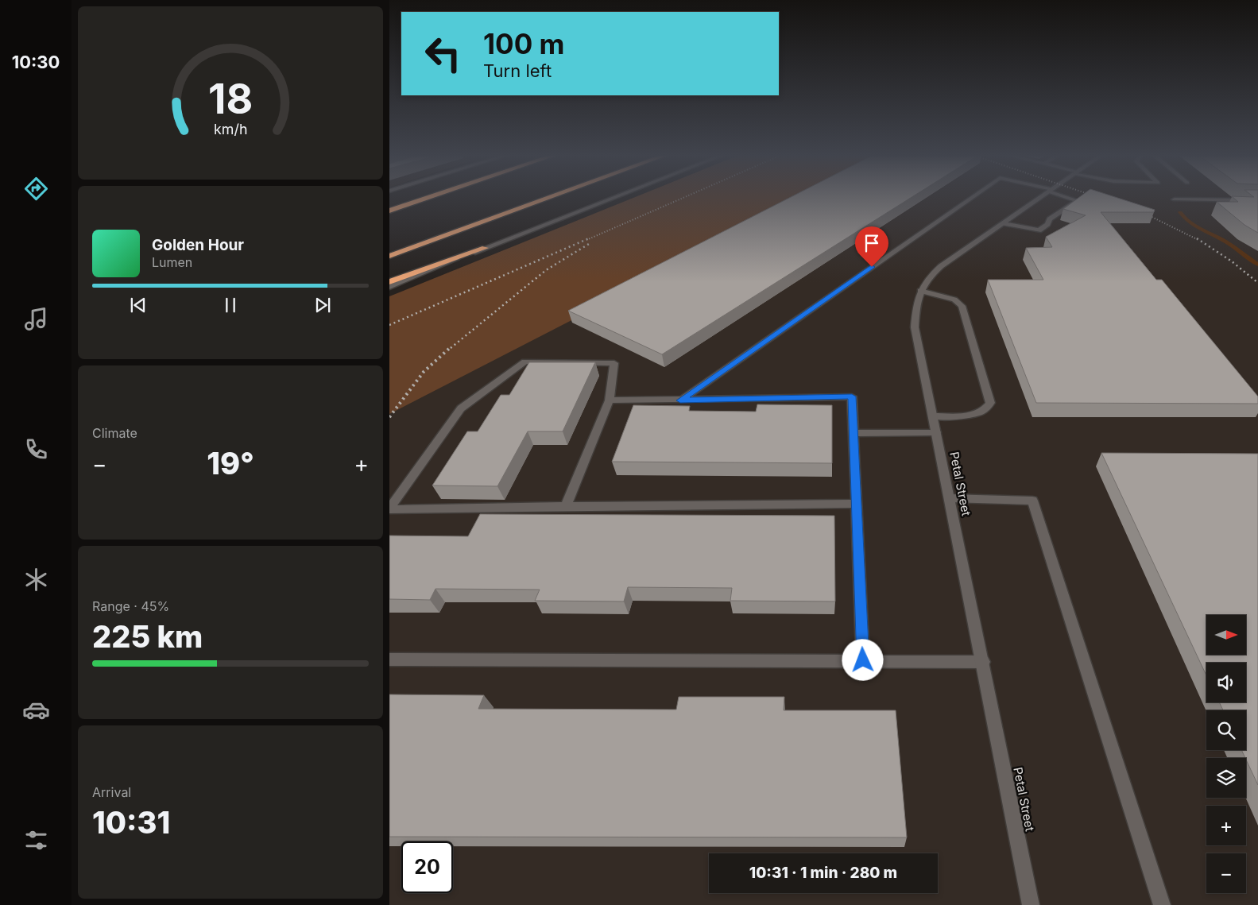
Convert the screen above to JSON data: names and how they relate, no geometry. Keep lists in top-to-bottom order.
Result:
{
  "streets": {
    "street": ["Petal Street"]
  },
  "north": "right",
  "page": {
    "tabs": "10:30",
    "turn": ["100 m", "Turn left"],
    "song": ["Golden Hour", "Lumen"],
    "tile": [
      "Climate",
      ["Range · 45%", "225 km"],
      ["Arrival", "10:31"]
    ],
    "heat": ["−", "19°", "+"],
    "map_buttons": ["+", "−"],
    "limit": "20",
    "trip": "10:31 · 1 min · 280 m",
    "gauge": ["18", "km/h"]
  }
}
